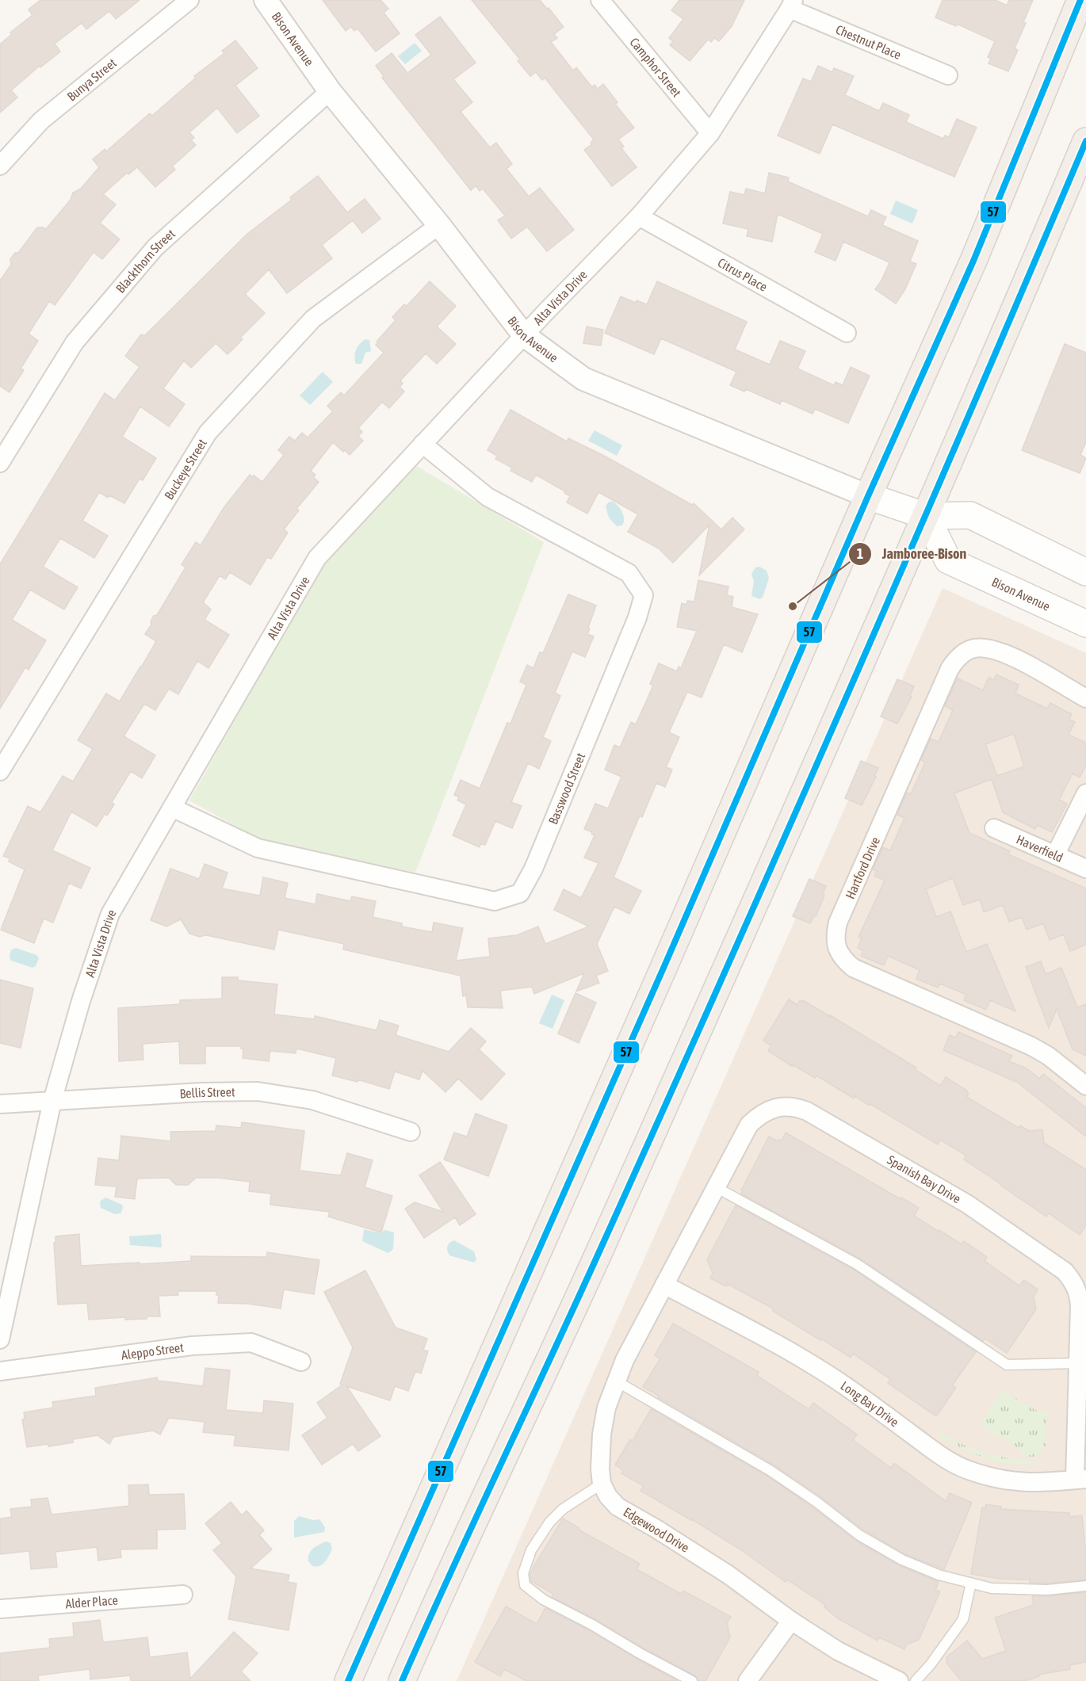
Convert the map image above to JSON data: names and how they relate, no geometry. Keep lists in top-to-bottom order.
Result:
{
  "streets": {
    "main road": ["Bison Avenue"],
    "street": [
      "Chestnut Place",
      "Camphor Street",
      "Bunya Street",
      "Blackthorn Street",
      "Citrus Place",
      "Alta Vista Drive",
      "Buckeye Street",
      "Basswood Street",
      "Haverfield",
      "Hartford Drive",
      "Bellis Street",
      "Spanish Bay Drive",
      "Aleppo Street",
      "Long Bay Drive",
      "Edgewood Drive",
      "Alder Place"
    ]
  },
  "crossings": [
    ["Bison Avenue", "Blackthorn Street"],
    ["Bison Avenue", "Alta Vista Drive"],
    ["Bison Avenue", "Buckeye Street"],
    ["Chestnut Place", "Alta Vista Drive"],
    ["Camphor Street", "Alta Vista Drive"],
    ["Citrus Place", "Alta Vista Drive"],
    ["Alta Vista Drive", "Basswood Street"],
    ["Alta Vista Drive", "Bellis Street"],
    ["Spanish Bay Drive", "Long Bay Drive"],
    ["Spanish Bay Drive", "Edgewood Drive"],
    ["Long Bay Drive", "Edgewood Drive"]
  ],
  "places": ["Jamboree-Bison"],
  "lines": ["transit line 57"]
}
